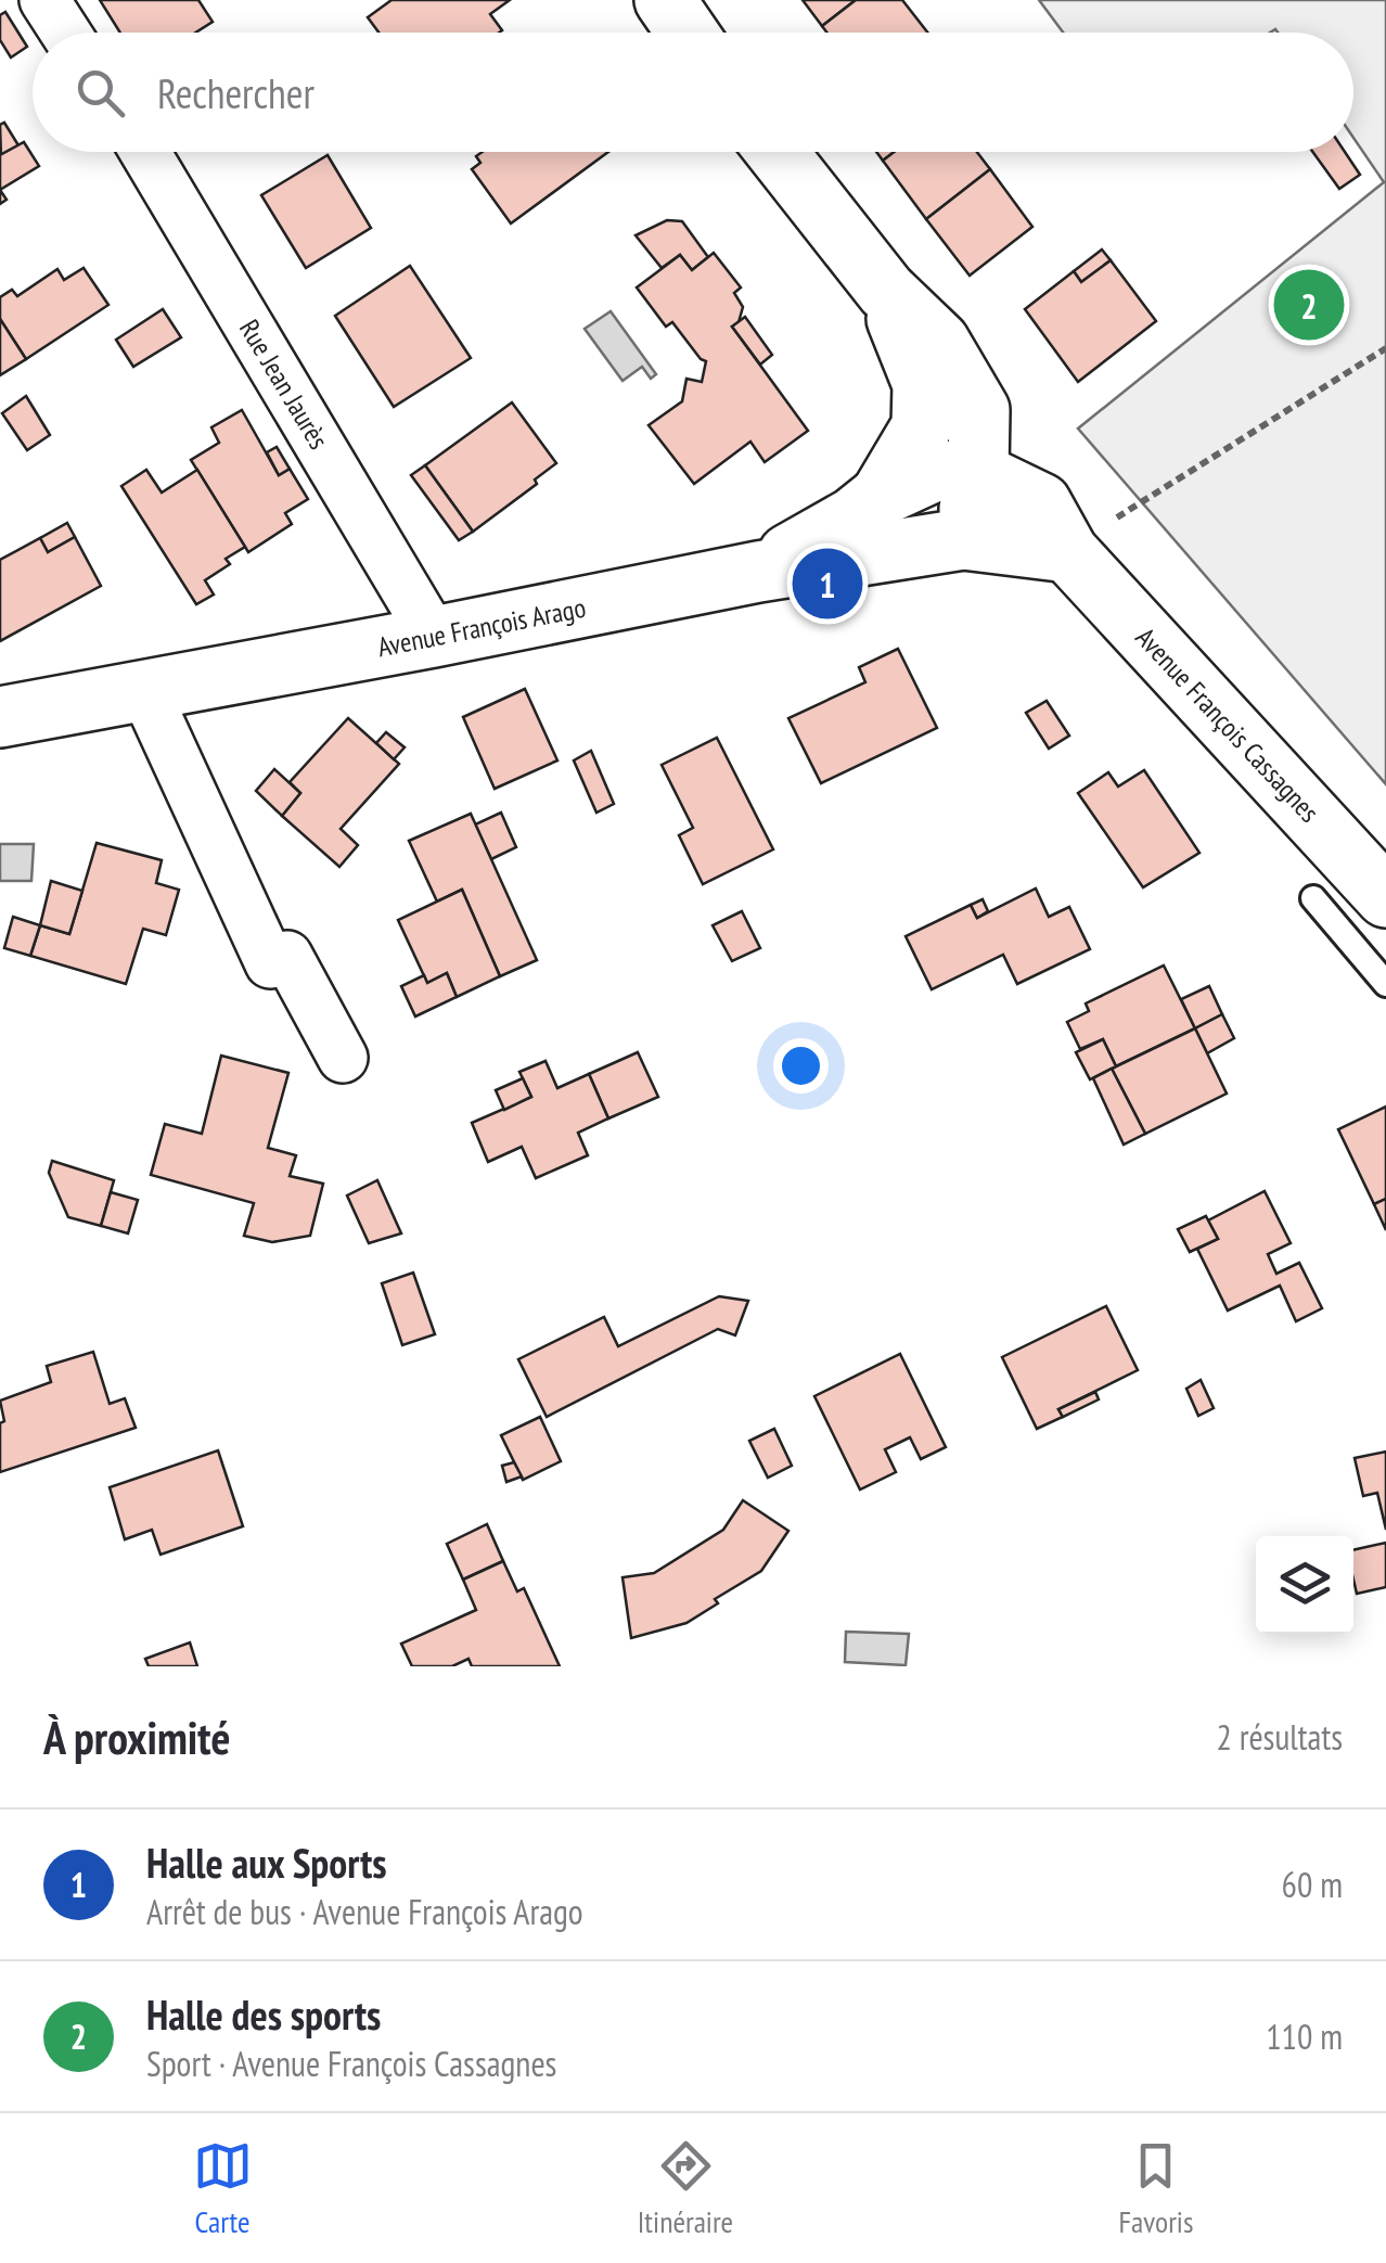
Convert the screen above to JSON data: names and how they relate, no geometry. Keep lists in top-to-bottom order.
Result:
{
  "streets": {
    "main road": ["Avenue François Arago", "Avenue François Cassagnes"],
    "street": ["Rue Jean Jaurès"]
  },
  "crossings": [
    ["Rue Jean Jaurès", "Avenue François Arago"]
  ],
  "page": {
    "search": "Rechercher",
    "pins": ["2", "1"],
    "heading": ["À proximité", "2 résultats"],
    "list": [
      {
        "mark": "1",
        "name": "Halle aux Sports",
        "note": "Arrêt de bus · Avenue François Arago",
        "value": "60 m"
      },
      {
        "mark": "2",
        "name": "Halle des sports",
        "note": "Sport · Avenue François Cassagnes",
        "value": "110 m"
      }
    ],
    "nav": ["Carte", "Itinéraire", "Favoris"]
  }
}
